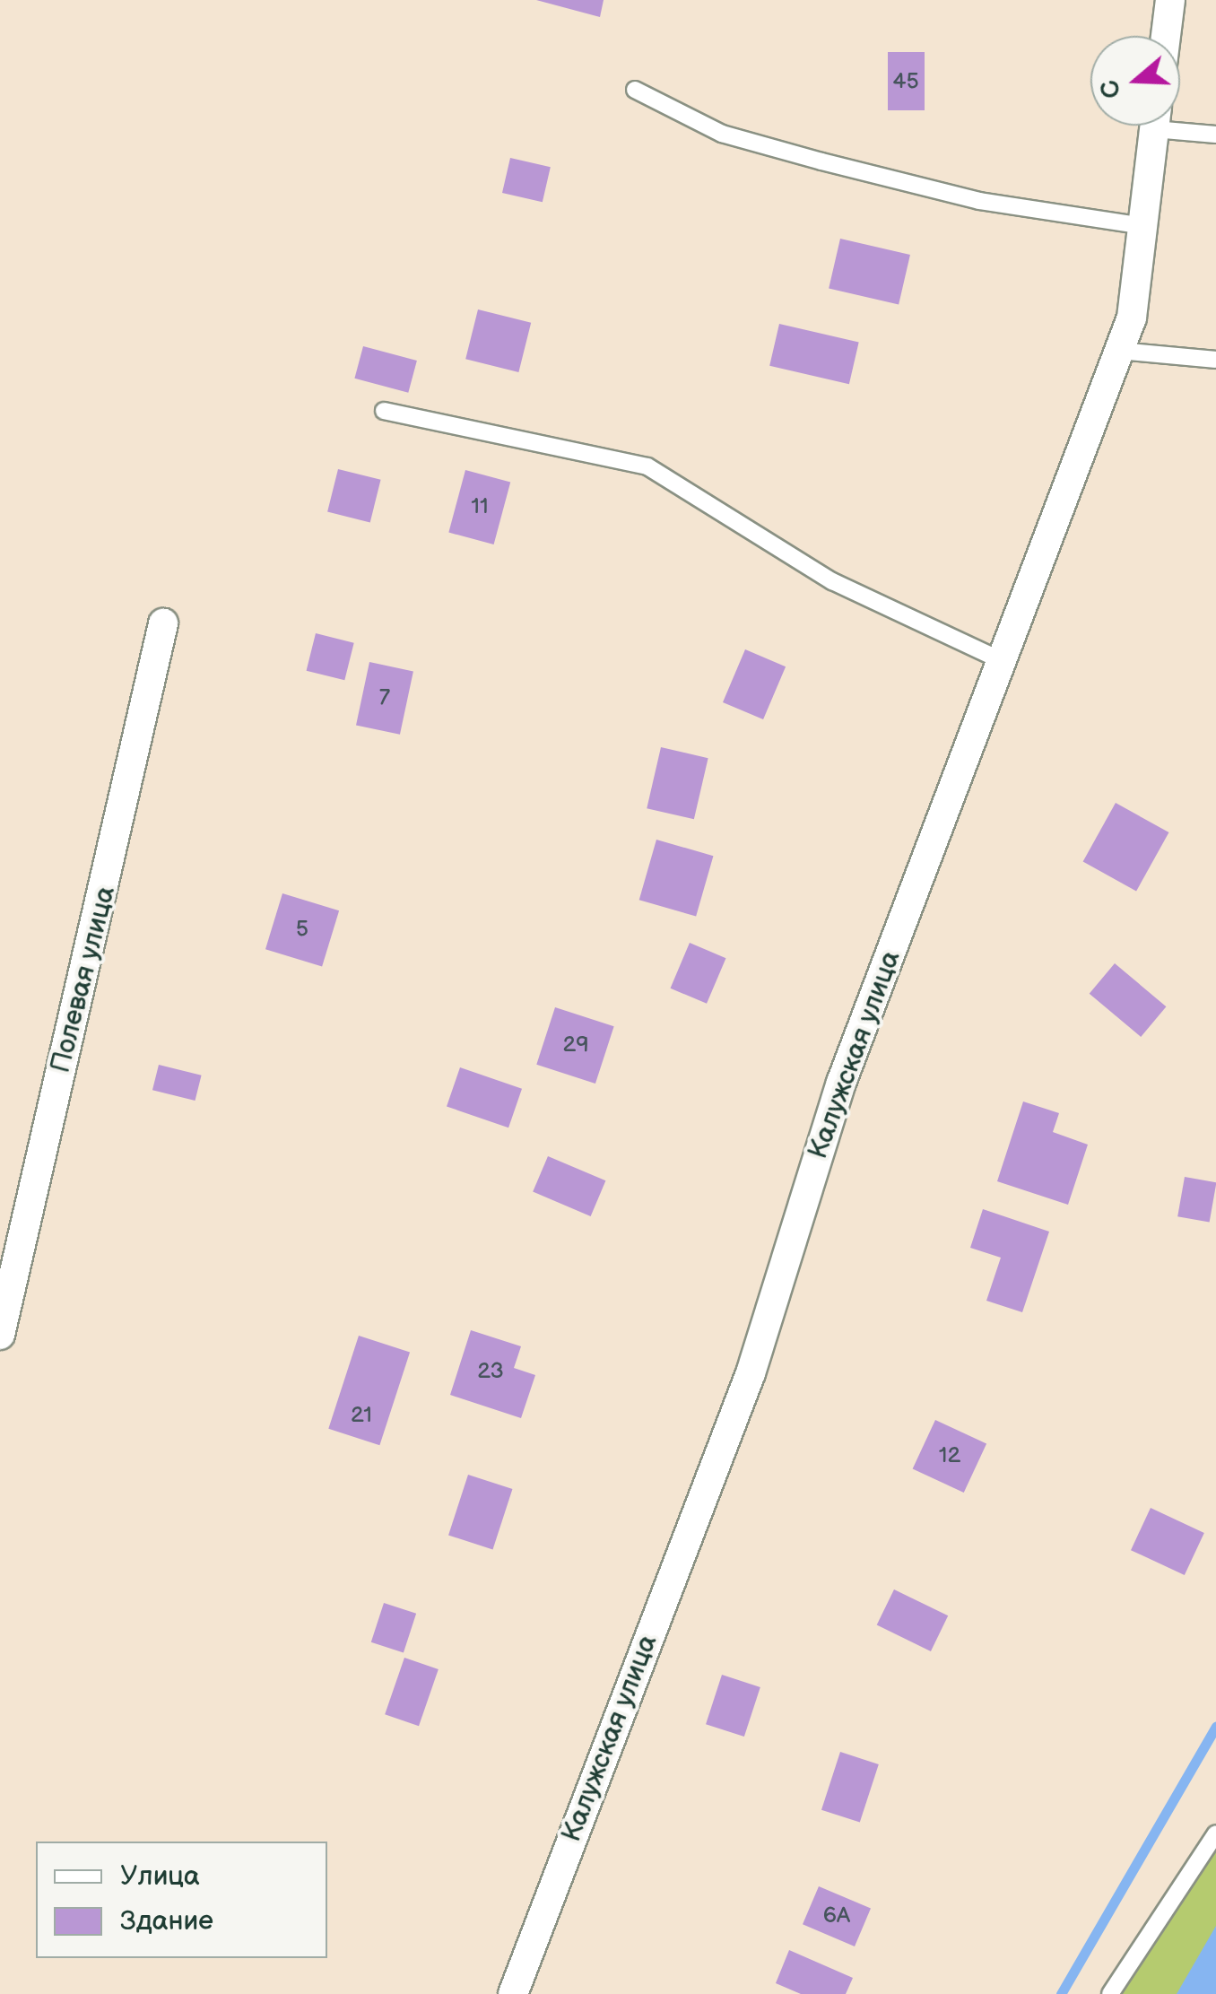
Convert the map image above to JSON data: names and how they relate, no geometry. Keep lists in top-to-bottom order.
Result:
{
  "streets": {
    "street": ["Полевая улица", "Калужская улица"]
  },
  "house_numbers": [
    "45",
    "11",
    "7",
    "5",
    "29",
    "23",
    "21",
    "12",
    "6А"
  ],
  "legend": ["Улица", "Здание"],
  "north": "left"
}
